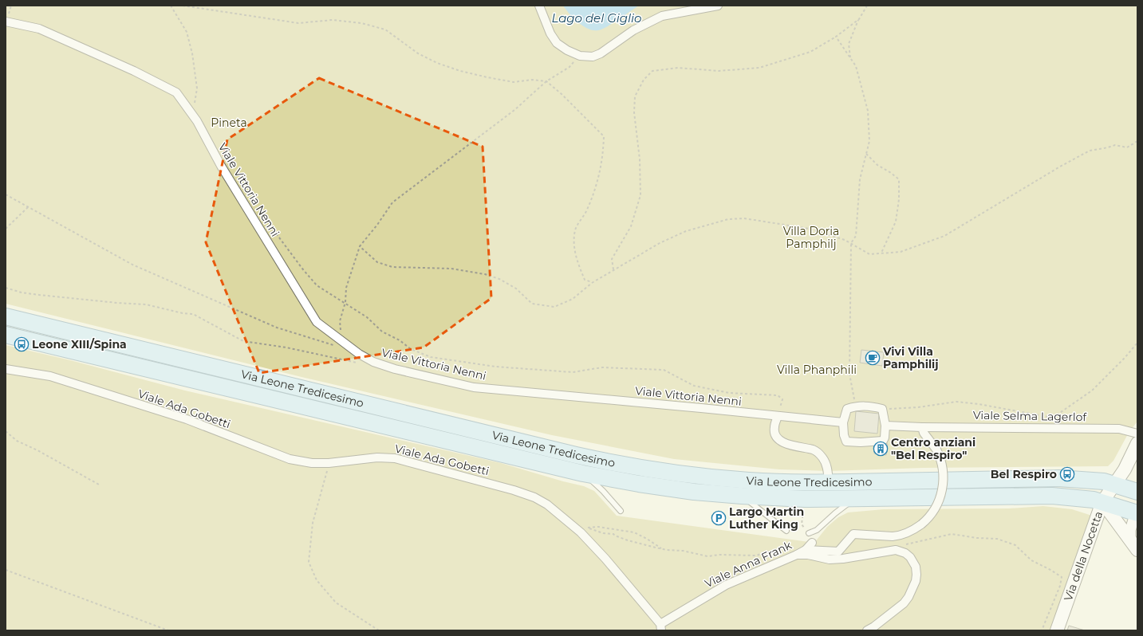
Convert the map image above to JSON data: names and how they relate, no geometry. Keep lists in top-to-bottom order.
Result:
{
  "streets": {
    "main road": ["Via Leone Tredicesimo"],
    "street": [
      "Viale Vittoria Nenni",
      "Viale Ada Gobetti",
      "Viale Selma Lagerlof",
      "Via della Nocetta",
      "Viale Anna Frank"
    ]
  },
  "crossings": [
    ["Via Leone Tredicesimo", "Via della Nocetta"],
    ["Viale Ada Gobetti", "Viale Anna Frank"]
  ],
  "water": ["Lago del Giglio"],
  "parks": ["Pineta", "Villa Doria Pamphilj", "Villa Phanphili"],
  "places": {
    "bus stop": ["Leone XIII/Spina", "Bel Respiro"],
    "cafe": ["Vivi Villa Pamphilij"],
    "building": ["Centro anziani \"Bel Respiro\""],
    "parking": ["Largo Martin Luther King"]
  }
}
